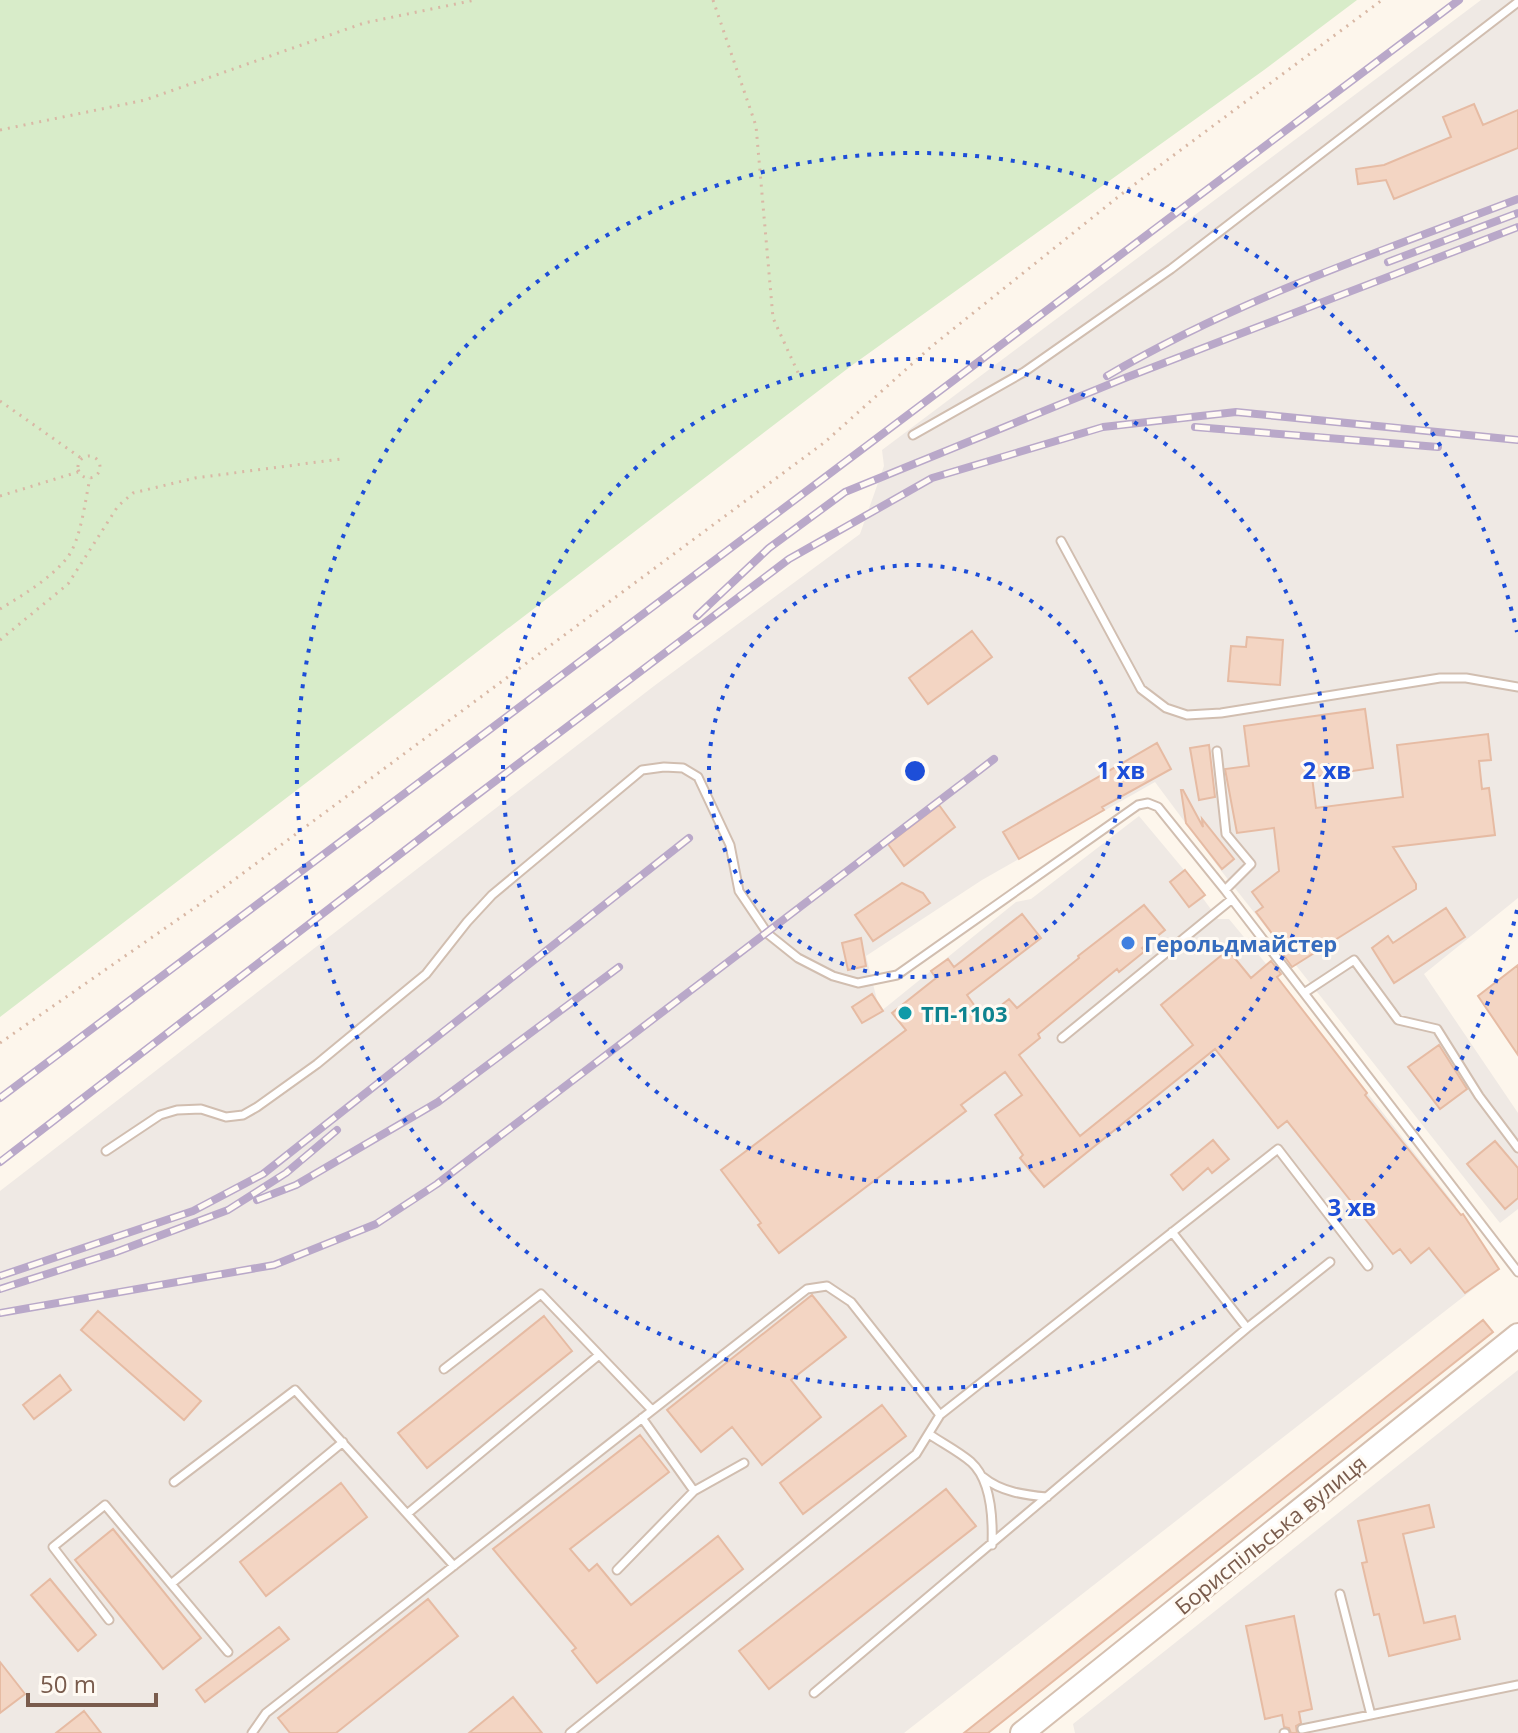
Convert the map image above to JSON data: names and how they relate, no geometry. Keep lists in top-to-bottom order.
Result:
{
  "streets": {
    "main road": ["Бориспільська вулиця"]
  },
  "places": ["Герольдмайстер", "ТП-1103"],
  "scale_bar": "50 m",
  "rings": ["1 хв", "2 хв", "3 хв"]
}
